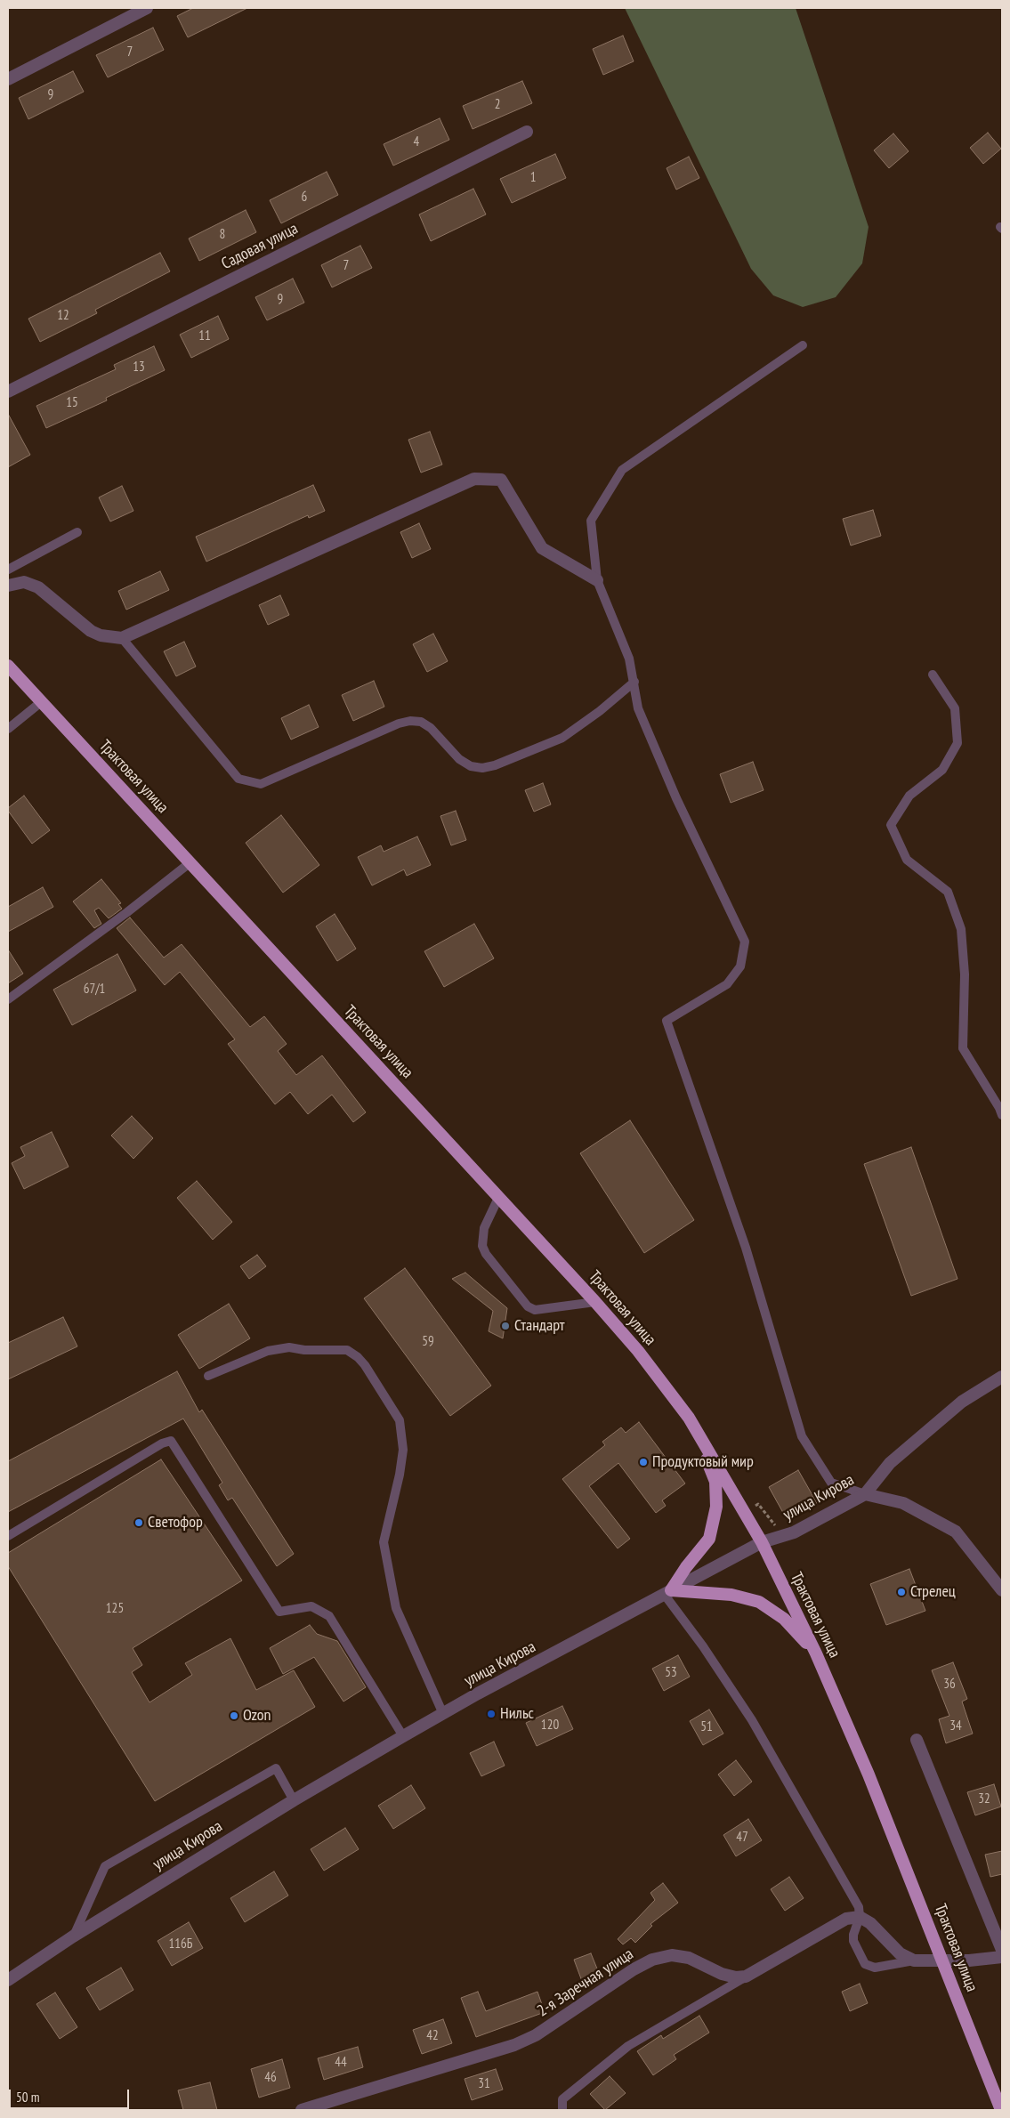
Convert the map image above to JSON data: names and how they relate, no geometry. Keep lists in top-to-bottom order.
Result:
{
  "streets": {
    "highway": ["Трактовая улица"],
    "street": ["Садовая улица", "улица Кирова", "2-я Заречная улица"]
  },
  "crossings": [
    ["Трактовая улица", "улица Кирова"]
  ],
  "places": [
    "Стандарт",
    "Продуктовый мир",
    "Светофор",
    "Стрелец",
    "Нильс",
    "Ozon"
  ],
  "house_numbers": [
    "7",
    "9",
    "2",
    "4",
    "1",
    "6",
    "8",
    "7",
    "9",
    "12",
    "11",
    "13",
    "15",
    "67/1",
    "59",
    "125",
    "53",
    "36",
    "120",
    "34",
    "51",
    "32",
    "47",
    "116Б",
    "42",
    "44",
    "46",
    "31"
  ],
  "scale_bar": "50 m"
}
